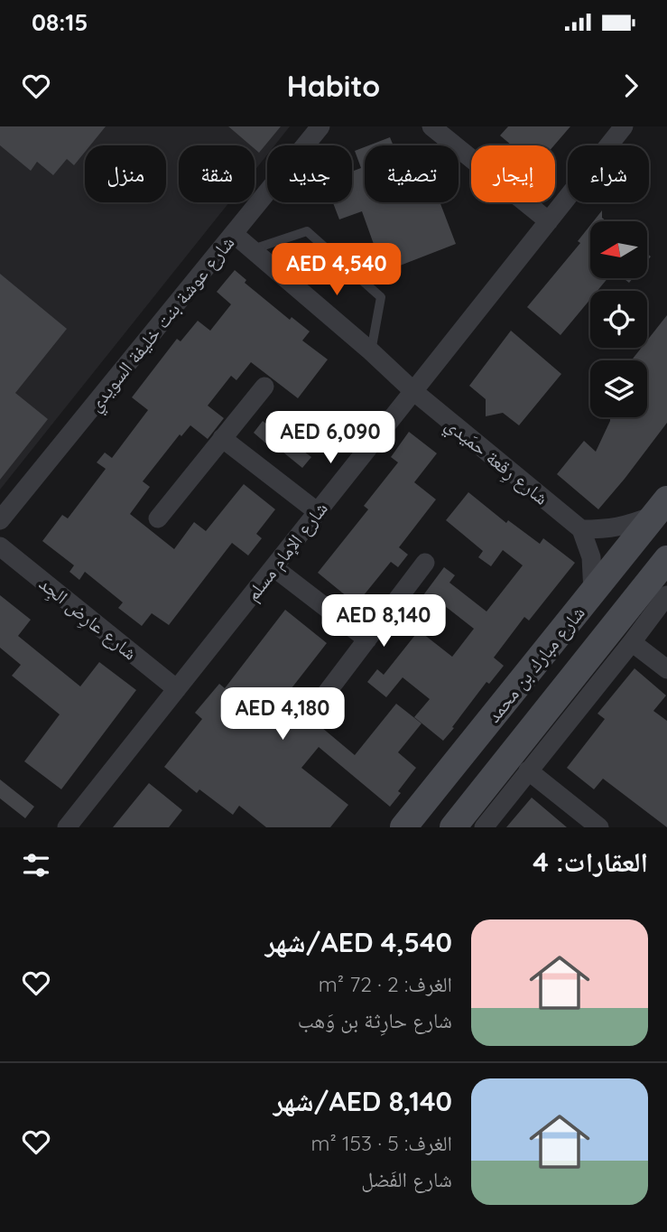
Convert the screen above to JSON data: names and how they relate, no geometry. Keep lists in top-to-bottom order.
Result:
{
  "streets": {
    "main road": ["شارع مبارك بن محمد"],
    "street": [
      "شارع عوشة بنت خليفة السويدي",
      "شارع رِقعة حمَيدي",
      "شارع الإمام مسلم",
      "شارع عارِض الجِد"
    ]
  },
  "crossings": [
    ["شارع عوشة بنت خليفة السويدي", "شارع رِقعة حمَيدي"],
    ["شارع رِقعة حمَيدي", "شارع الإمام مسلم"],
    ["شارع الإمام مسلم", "شارع عارِض الجِد"]
  ],
  "north": "left",
  "page": {
    "status": "08:15",
    "header": "Habito",
    "chip": [
      "شراء",
      "إيجار",
      "تصفية",
      "جديد",
      "شقة",
      "منزل"
    ],
    "price": [
      "AED 4,540",
      "AED 6,090",
      "AED 8,140",
      "AED 4,180"
    ],
    "heading": "العقارات: 4",
    "list": [
      {
        "name": "AED 4,540/شهر",
        "note": "الغرف: 2 · 72 m² · شارع حارِثة بن وَهب"
      },
      {
        "name": "AED 8,140/شهر",
        "note": "الغرف: 5 · 153 m² · شارع الفَضل"
      }
    ]
  }
}
